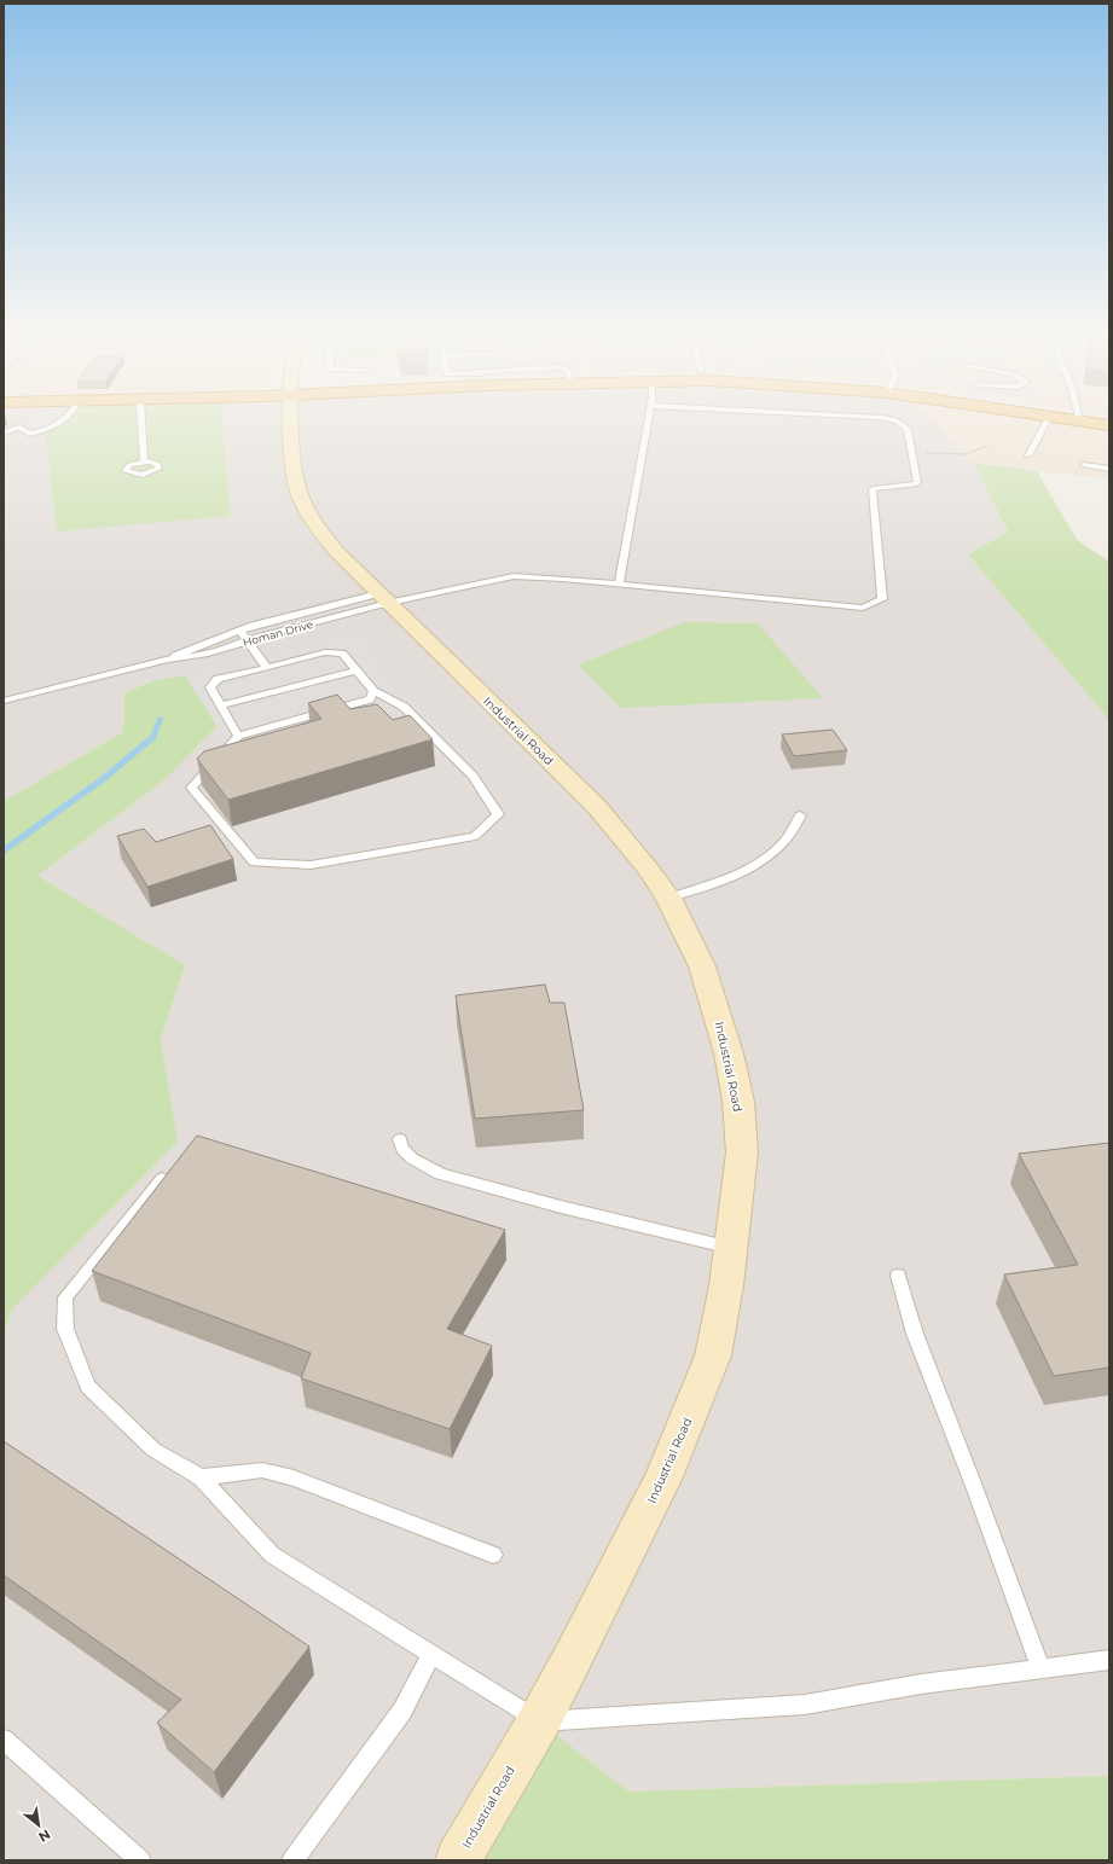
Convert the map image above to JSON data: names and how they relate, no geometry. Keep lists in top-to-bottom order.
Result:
{
  "streets": {
    "main road": ["Industrial Road"],
    "lane": ["Homan Drive"]
  },
  "crossings": [
    ["Homan Drive", "Industrial Road"]
  ],
  "north": "bottom right"
}
